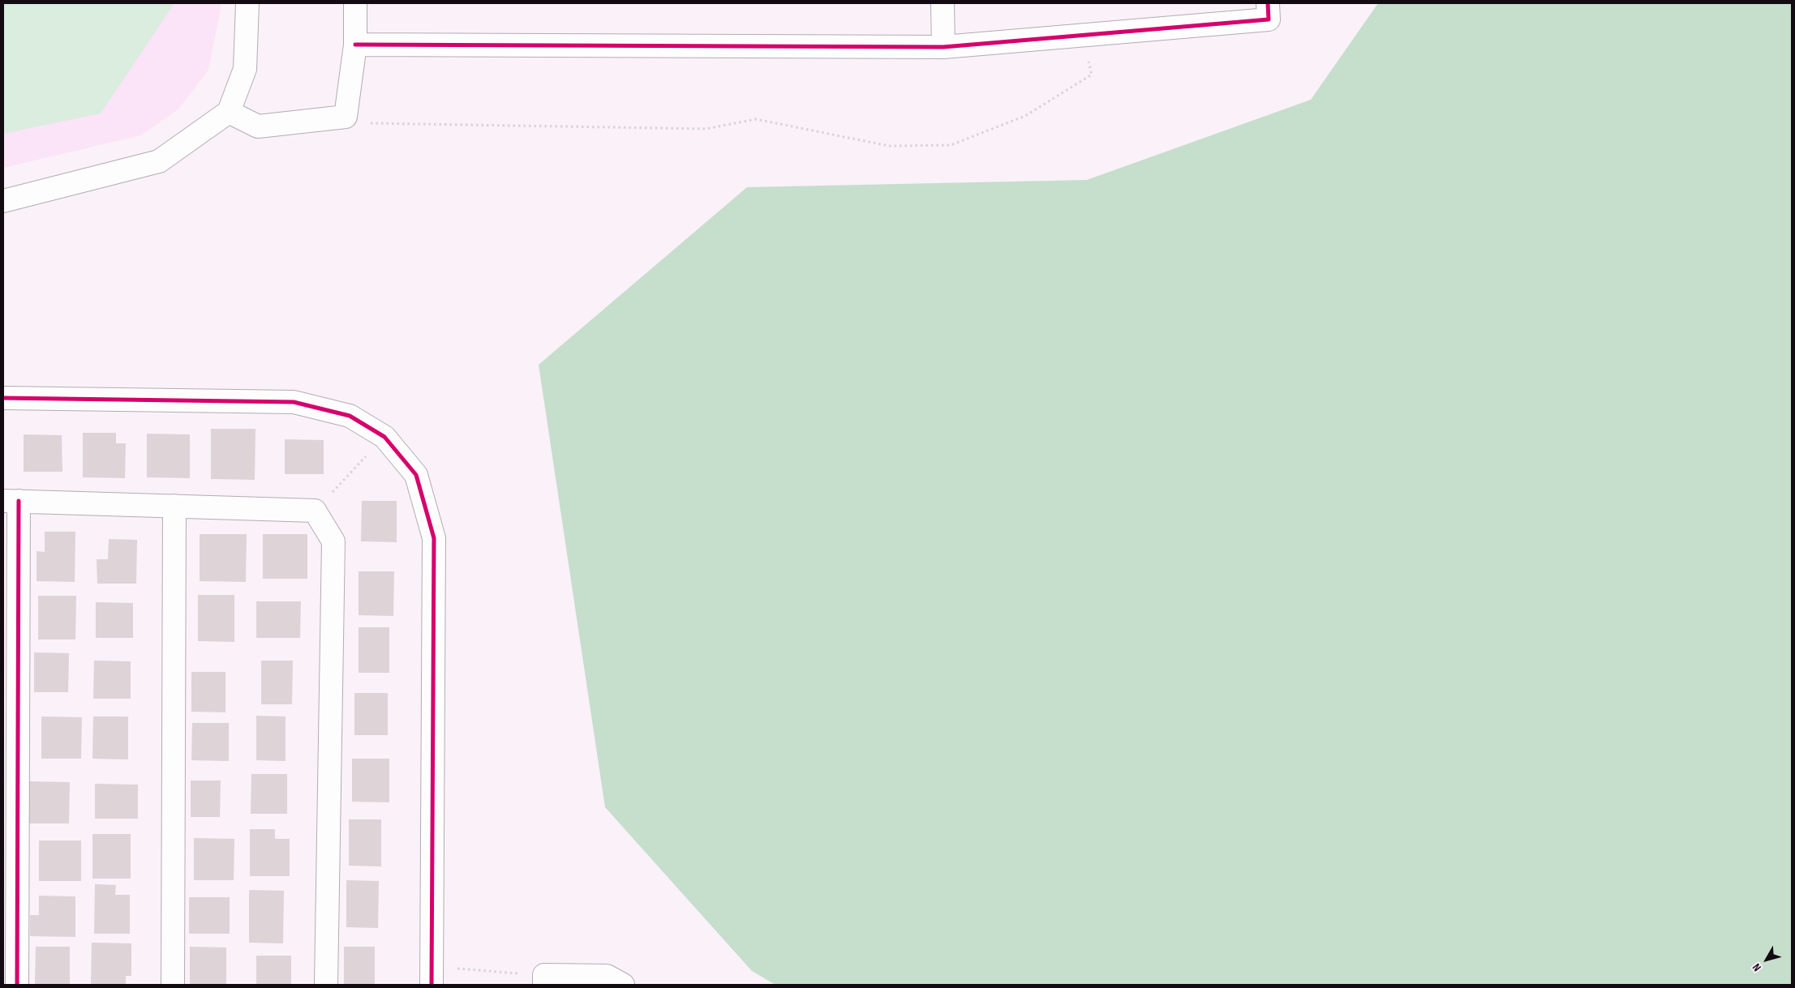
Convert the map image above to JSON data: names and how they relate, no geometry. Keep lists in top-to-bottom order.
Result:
{
  "north": "bottom left"
}
